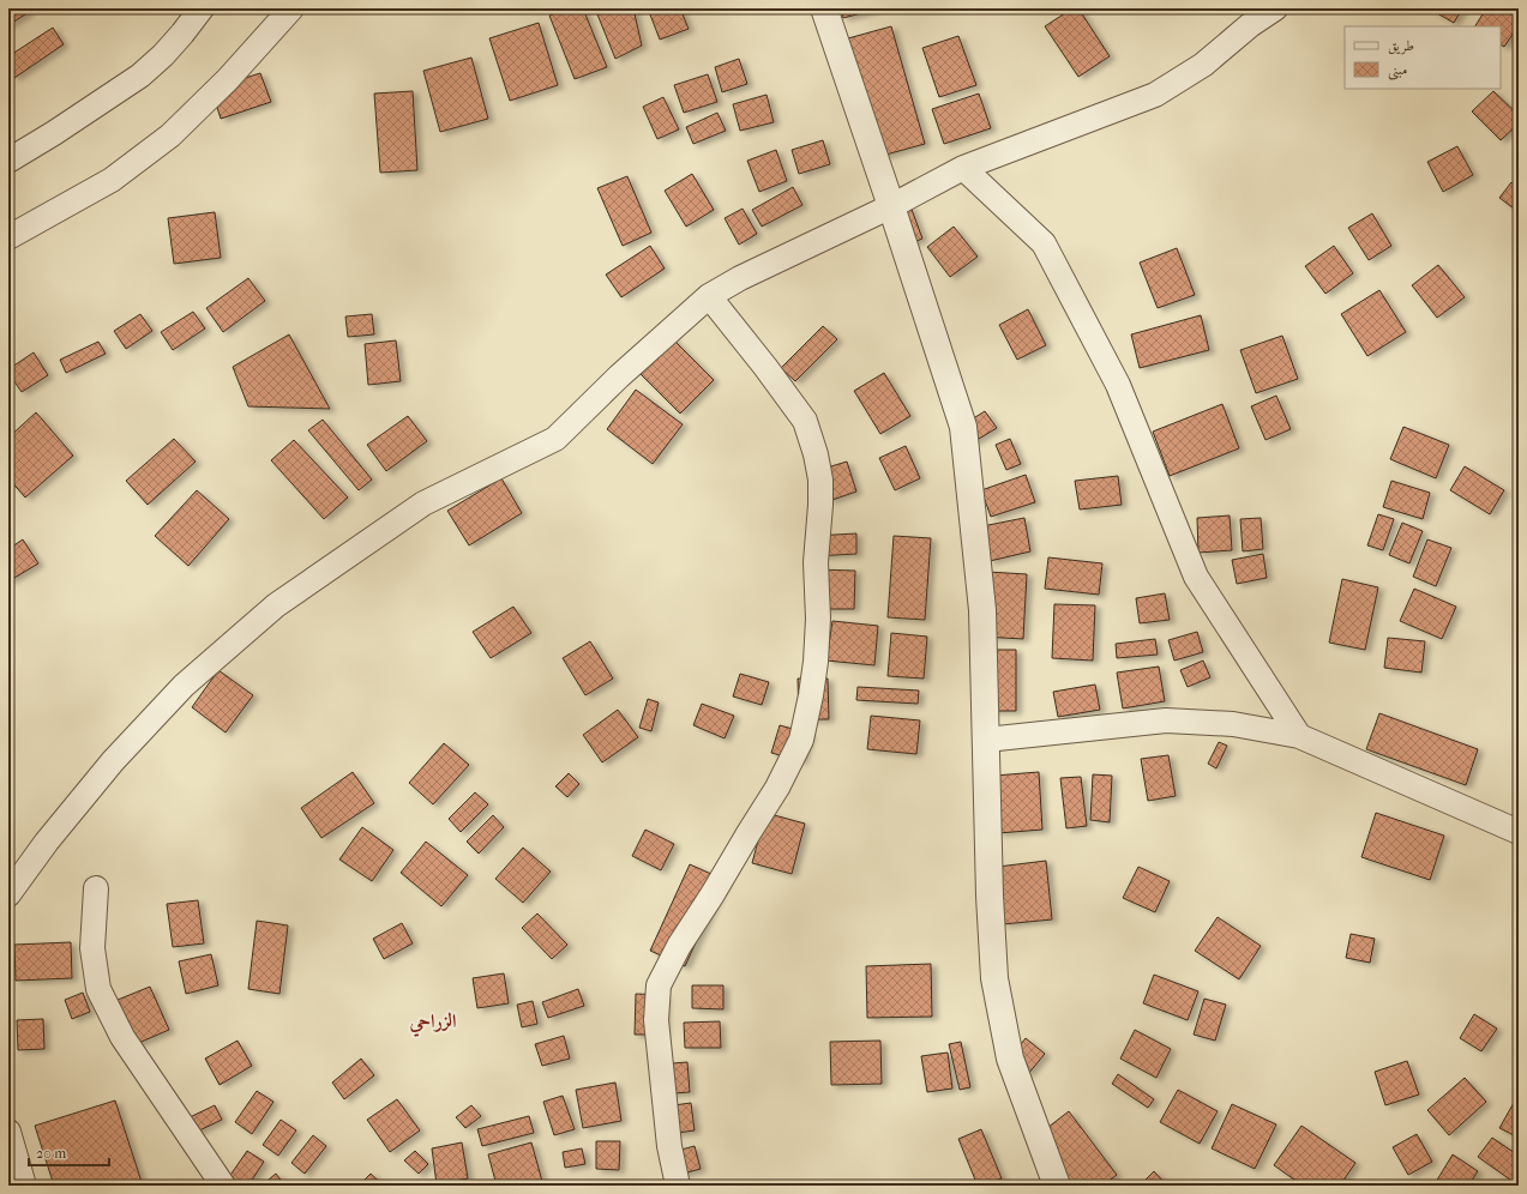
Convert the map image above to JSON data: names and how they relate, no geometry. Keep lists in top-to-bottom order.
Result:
{
  "districts": ["الزراحي"],
  "legend": ["طريق", "مبنى"],
  "scale_bar": "20 m"
}
